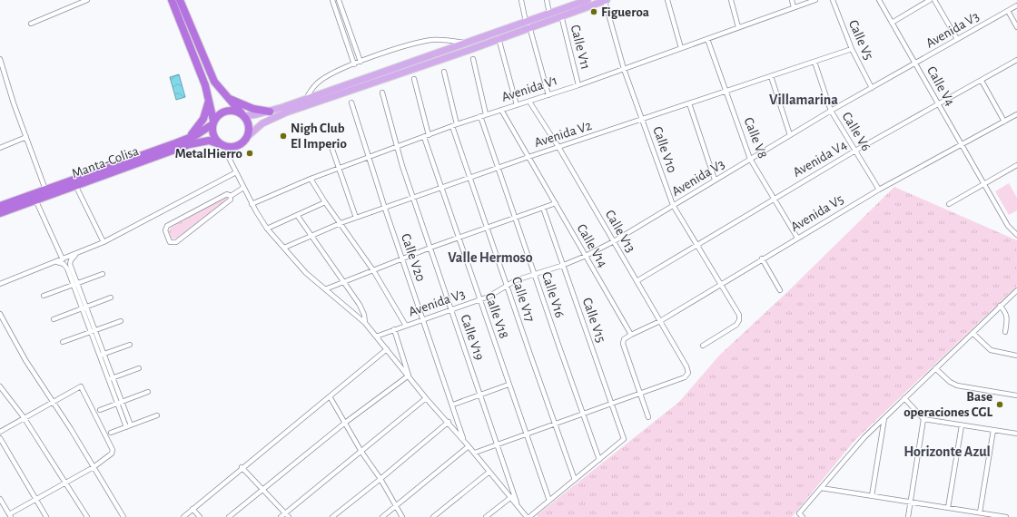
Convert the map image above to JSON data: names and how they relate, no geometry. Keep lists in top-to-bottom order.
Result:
{
  "streets": {
    "highway": ["Manta-Colisa"],
    "street": [
      "Avenida V3",
      "Calle V5",
      "Calle V11",
      "Calle V4",
      "Avenida V1",
      "Calle V6",
      "Avenida V2",
      "Calle V8",
      "Calle V10",
      "Avenida V4",
      "Avenida V5",
      "Calle V13",
      "Calle V14",
      "Calle V20",
      "Calle V16",
      "Calle V17",
      "Calle V18",
      "Calle V15",
      "Calle V19"
    ]
  },
  "crossings": [
    ["Avenida V3", "Calle V5"],
    ["Avenida V3", "Calle V4"],
    ["Avenida V3", "Calle V6"],
    ["Avenida V3", "Calle V8"],
    ["Avenida V3", "Calle V10"],
    ["Avenida V3", "Calle V13"],
    ["Avenida V3", "Calle V14"],
    ["Avenida V3", "Calle V20"],
    ["Avenida V3", "Calle V16"],
    ["Avenida V3", "Calle V17"],
    ["Avenida V3", "Calle V18"],
    ["Avenida V3", "Calle V15"],
    ["Avenida V3", "Calle V19"],
    ["Calle V5", "Avenida V2"],
    ["Calle V11", "Avenida V1"],
    ["Calle V4", "Avenida V4"],
    ["Calle V4", "Avenida V5"],
    ["Avenida V1", "Calle V8"],
    ["Avenida V1", "Calle V10"],
    ["Avenida V1", "Calle V13"],
    ["Avenida V1", "Calle V14"],
    ["Avenida V1", "Calle V20"],
    ["Avenida V1", "Calle V16"],
    ["Avenida V1", "Calle V17"],
    ["Avenida V1", "Calle V18"],
    ["Avenida V1", "Calle V19"],
    ["Calle V6", "Avenida V2"],
    ["Calle V6", "Avenida V4"],
    ["Calle V6", "Avenida V5"],
    ["Avenida V2", "Calle V8"],
    ["Avenida V2", "Calle V10"],
    ["Avenida V2", "Calle V13"],
    ["Avenida V2", "Calle V14"],
    ["Avenida V2", "Calle V20"],
    ["Avenida V2", "Calle V16"],
    ["Avenida V2", "Calle V17"],
    ["Avenida V2", "Calle V18"],
    ["Avenida V2", "Calle V19"],
    ["Calle V8", "Avenida V4"],
    ["Calle V8", "Avenida V5"],
    ["Calle V10", "Avenida V4"],
    ["Calle V10", "Avenida V5"],
    ["Avenida V4", "Calle V13"],
    ["Avenida V5", "Calle V13"],
    ["Avenida V5", "Calle V14"],
    ["Calle V16", "Calle V15"]
  ],
  "districts": ["Villamarina", "Valle Hermoso", "Horizonte Azul"],
  "places": [
    "Figueroa",
    "Nigh Club El Imperio",
    "MetalHierro",
    "Base operaciones CGL"
  ]
}
